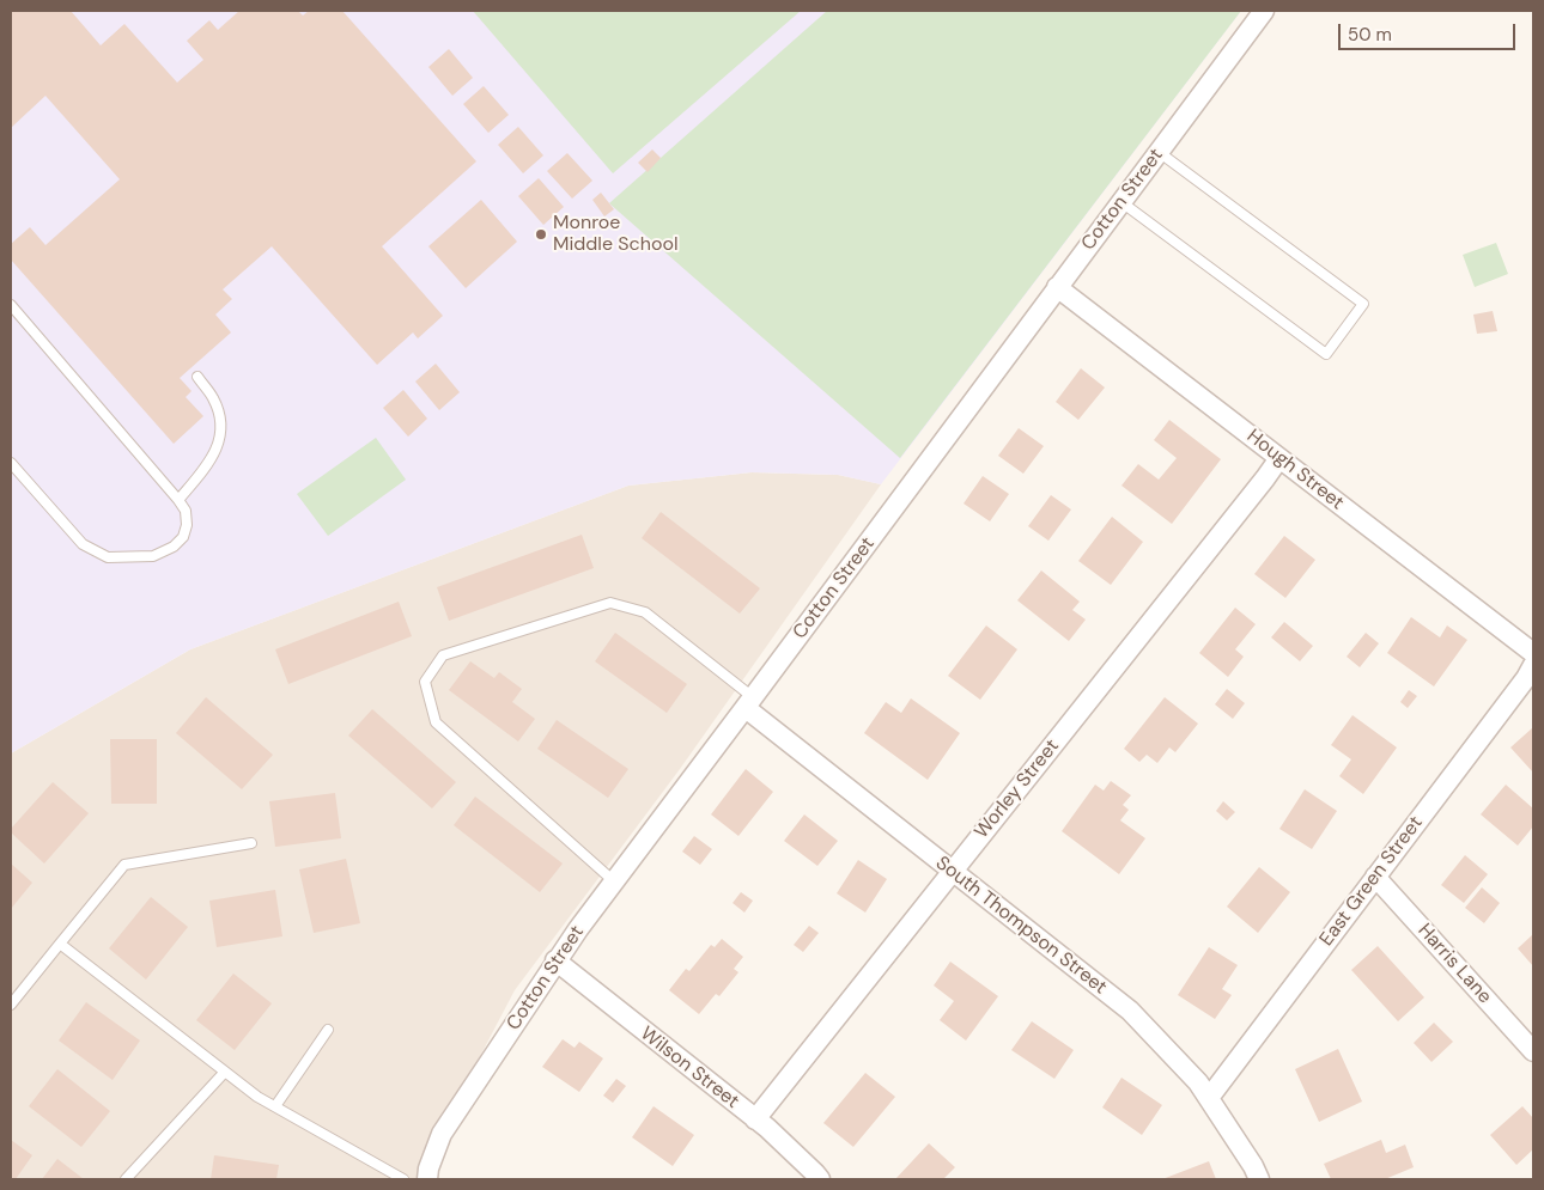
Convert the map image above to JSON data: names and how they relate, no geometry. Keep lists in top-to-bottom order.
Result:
{
  "streets": {
    "street": [
      "Cotton Street",
      "Hough Street",
      "Worley Street",
      "East Green Street",
      "South Thompson Street",
      "Harris Lane",
      "Wilson Street"
    ]
  },
  "crossings": [
    ["Cotton Street", "Hough Street"],
    ["Cotton Street", "South Thompson Street"],
    ["Cotton Street", "Wilson Street"],
    ["Hough Street", "Worley Street"],
    ["Worley Street", "South Thompson Street"],
    ["Worley Street", "Wilson Street"],
    ["East Green Street", "South Thompson Street"],
    ["East Green Street", "Harris Lane"]
  ],
  "places": ["Monroe Middle School"],
  "scale_bar": "50 m"
}
